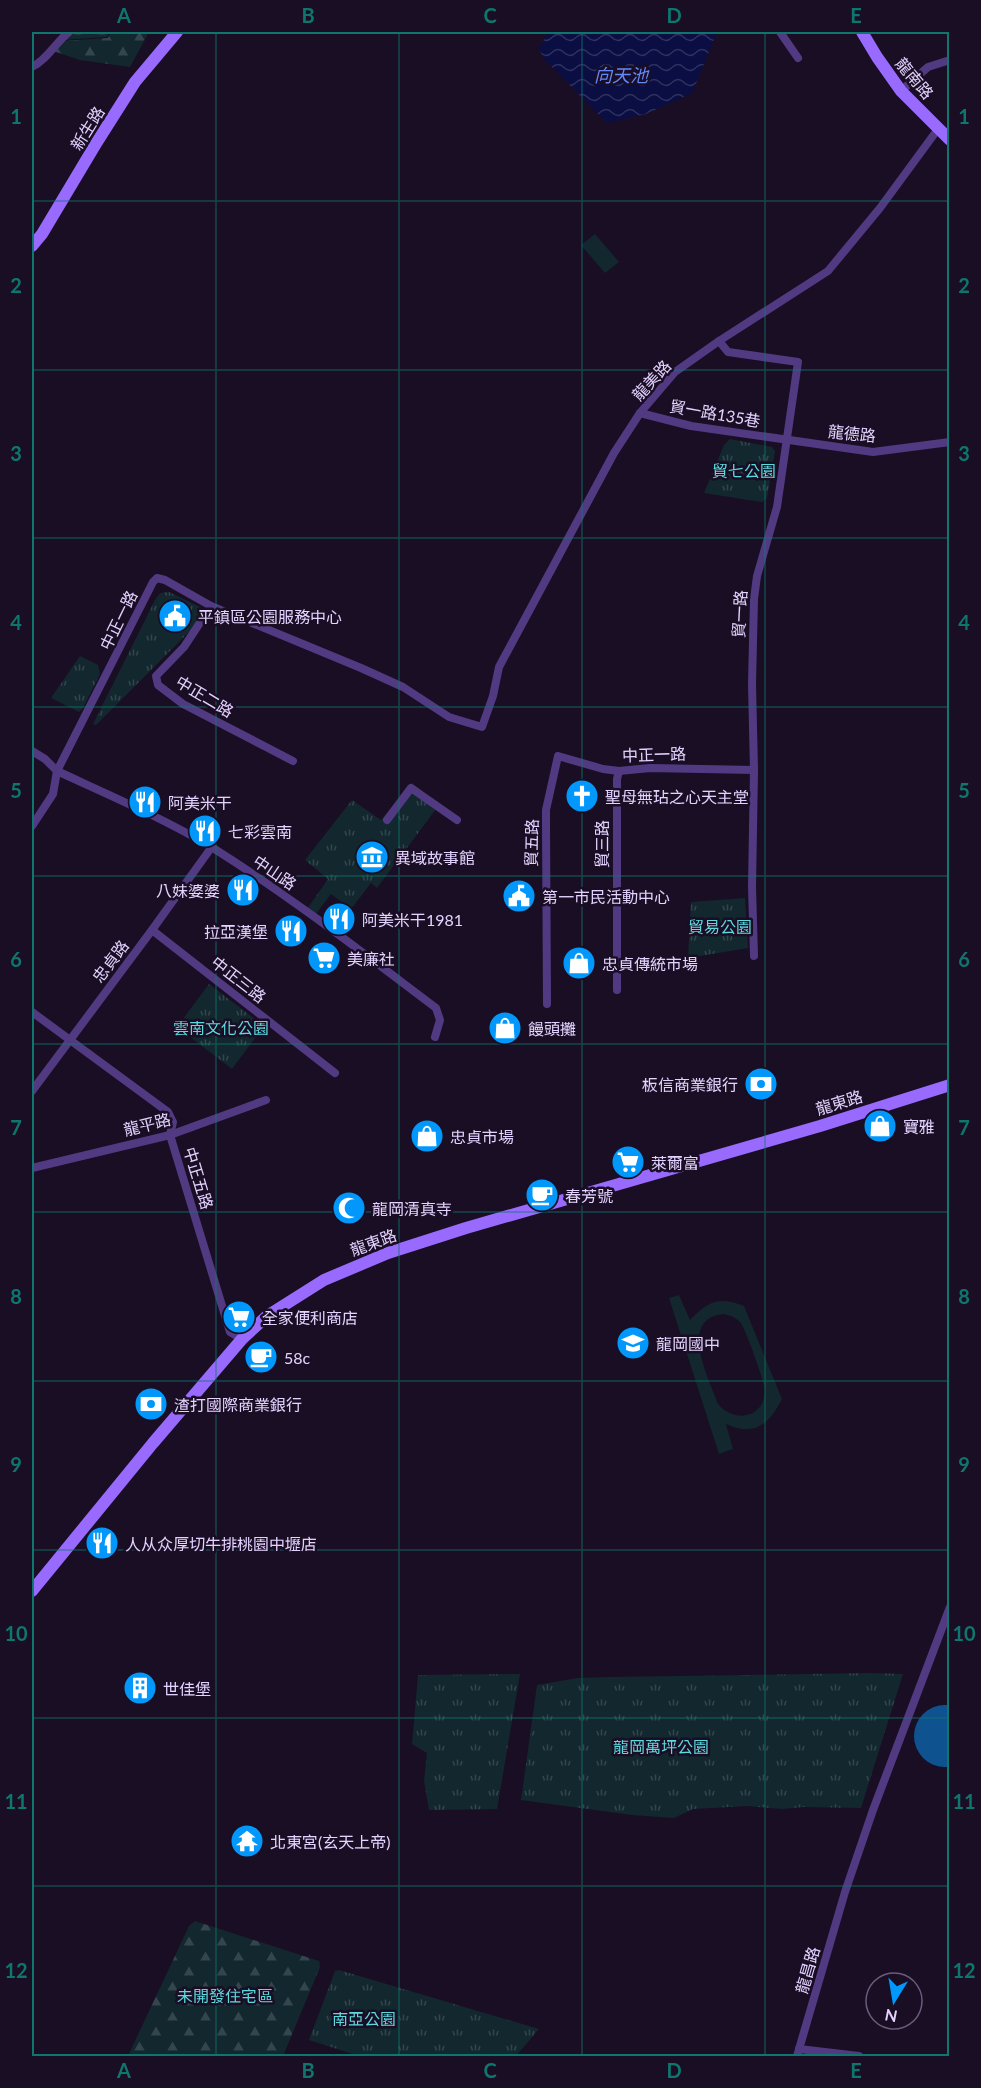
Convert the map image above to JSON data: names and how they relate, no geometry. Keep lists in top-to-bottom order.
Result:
{
  "streets": {
    "street": [
      "龍南路",
      "新生路",
      "龍美路",
      "貿一路135巷",
      "龍德路",
      "貿一路",
      "中正一路",
      "中正二路",
      "貿五路",
      "貿三路",
      "中山路",
      "忠貞路",
      "中正三路",
      "龍東路",
      "龍平路",
      "中正五路",
      "龍昌路"
    ]
  },
  "crossings": [
    ["龍南路", "龍美路"],
    ["龍美路", "貿一路135巷"],
    ["龍美路", "貿一路"],
    ["龍美路", "中正一路"],
    ["貿一路135巷", "龍德路"],
    ["貿一路135巷", "貿一路"],
    ["龍德路", "貿一路"],
    ["貿一路", "中正一路"],
    ["中正一路", "中正二路"],
    ["中正一路", "貿五路"],
    ["中正一路", "貿三路"],
    ["中正一路", "中山路"],
    ["中山路", "忠貞路"],
    ["忠貞路", "中正三路"],
    ["忠貞路", "中正五路"],
    ["龍東路", "中正五路"],
    ["龍平路", "中正五路"]
  ],
  "water": ["向天池"],
  "parks": [
    "貿七公園",
    "貿易公園",
    "雲南文化公園",
    "龍岡萬坪公園",
    "未開發住宅區",
    "南亞公園"
  ],
  "places": {
    "public building": ["平鎮區公園服務中心", "第一市民活動中心"],
    "church": ["聖母無玷之心天主堂"],
    "restaurant": [
      "阿美米干",
      "七彩雲南",
      "八妹婆婆",
      "阿美米干1981",
      "拉亞漢堡",
      "人从众厚切牛排桃園中壢店"
    ],
    "museum": ["異域故事館"],
    "supermarket": ["美廉社", "萊爾富", "全家便利商店"],
    "shop": [
      "忠貞傳統市場",
      "饅頭攤",
      "寶雅",
      "忠貞市場"
    ],
    "bank": ["板信商業銀行", "渣打國際商業銀行"],
    "cafe": ["春芳號", "58c"],
    "mosque": ["龍岡清真寺"],
    "school or university": ["龍岡國中"],
    "building": ["世佳堡"],
    "temple": ["北東宮(玄天上帝)"]
  },
  "north": "bottom",
  "grid": {
    "columns": [
      "A",
      "B",
      "C",
      "D",
      "E"
    ],
    "rows": [
      "1",
      "2",
      "3",
      "4",
      "5",
      "6",
      "7",
      "8",
      "9",
      "10",
      "11",
      "12"
    ]
  }
}
